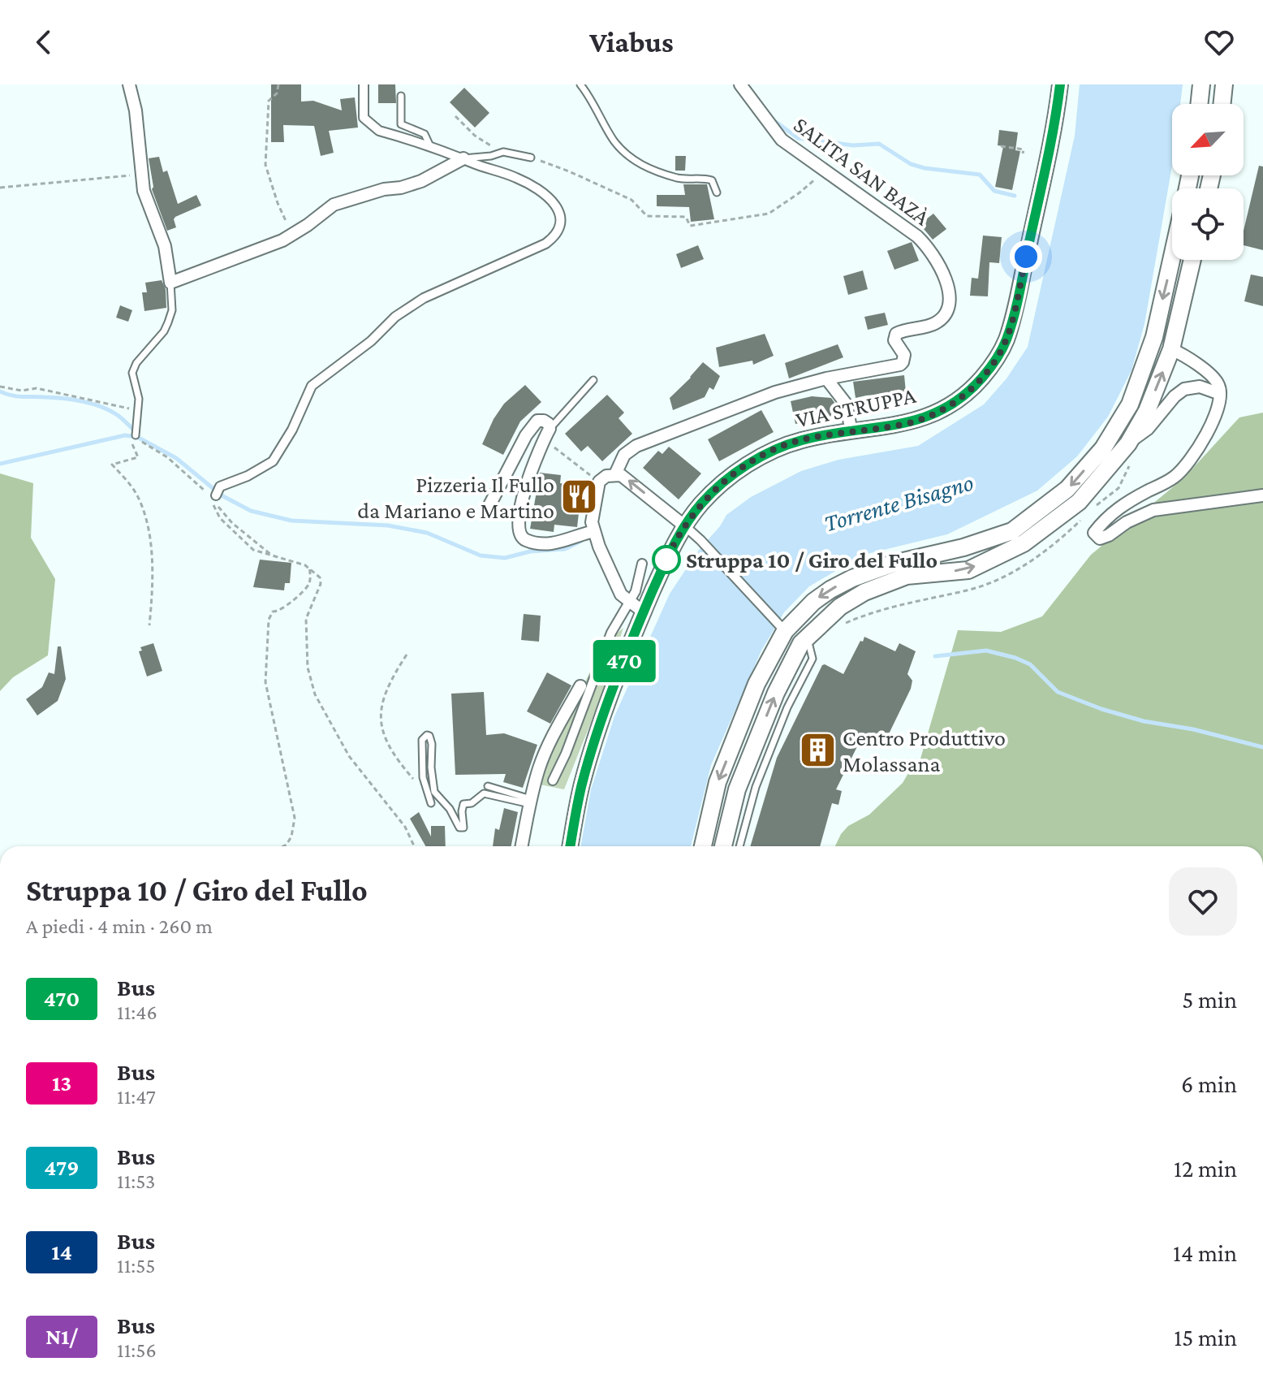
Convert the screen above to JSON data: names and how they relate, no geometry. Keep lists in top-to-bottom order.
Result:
{
  "streets": {
    "main road": ["VIA STRUPPA"],
    "street": ["SALITA SAN BAZÀ"]
  },
  "water": ["Torrente Bisagno"],
  "places": {
    "restaurant": ["Pizzeria Il Fullo da Mariano e Martino"],
    "other": ["Struppa 10 / Giro del Fullo"],
    "building": ["Centro Produttivo Molassana"]
  },
  "lines": ["bus line 470"],
  "north": "bottom left",
  "page": {
    "header": "Viabus",
    "on_map": "470",
    "heading": ["Struppa 10 / Giro del Fullo", "A piedi · 4 min · 260 m"],
    "list": [
      {
        "mark": "470",
        "name": "Bus",
        "note": "11:46",
        "value": "5 min"
      },
      {
        "mark": "13",
        "name": "Bus",
        "note": "11:47",
        "value": "6 min"
      },
      {
        "mark": "479",
        "name": "Bus",
        "note": "11:53",
        "value": "12 min"
      },
      {
        "mark": "14",
        "name": "Bus",
        "note": "11:55",
        "value": "14 min"
      },
      {
        "mark": "N1/",
        "name": "Bus",
        "note": "11:56",
        "value": "15 min"
      }
    ]
  }
}
